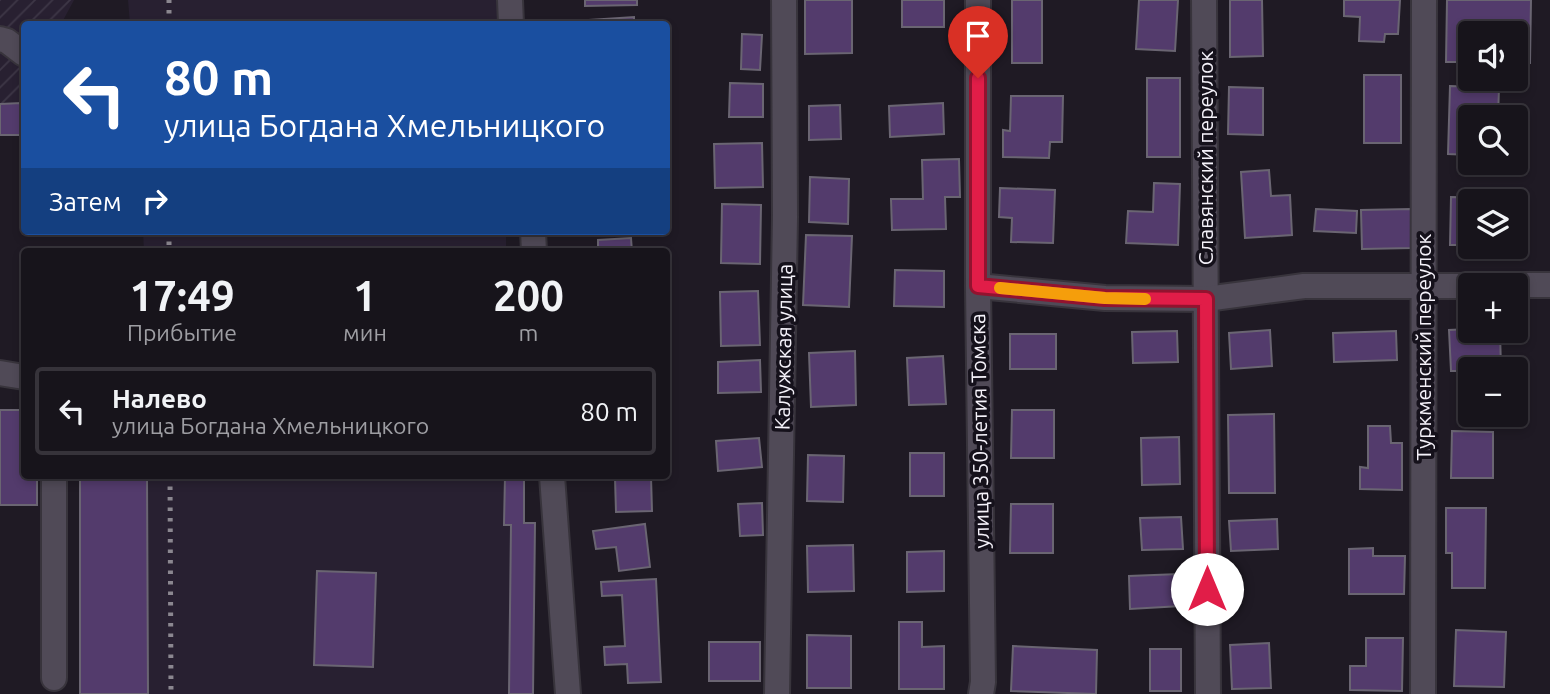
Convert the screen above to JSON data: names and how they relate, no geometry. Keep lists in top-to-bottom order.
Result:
{
  "streets": {
    "street": [
      "Славянский переулок",
      "Калужская улица",
      "Туркменский переулок",
      "улица 350-летия Томска"
    ]
  },
  "page": {
    "map_buttons": ["+", "−"],
    "turn": ["80 m", "улица Богдана Хмельницкого"],
    "then": "Затем",
    "eta": [
      "17:49",
      "Прибытие",
      "1",
      "мин",
      "200",
      "m"
    ],
    "list": [
      {
        "name": "Налево",
        "note": "улица Богдана Хмельницкого",
        "value": "80 m"
      }
    ]
  }
}
